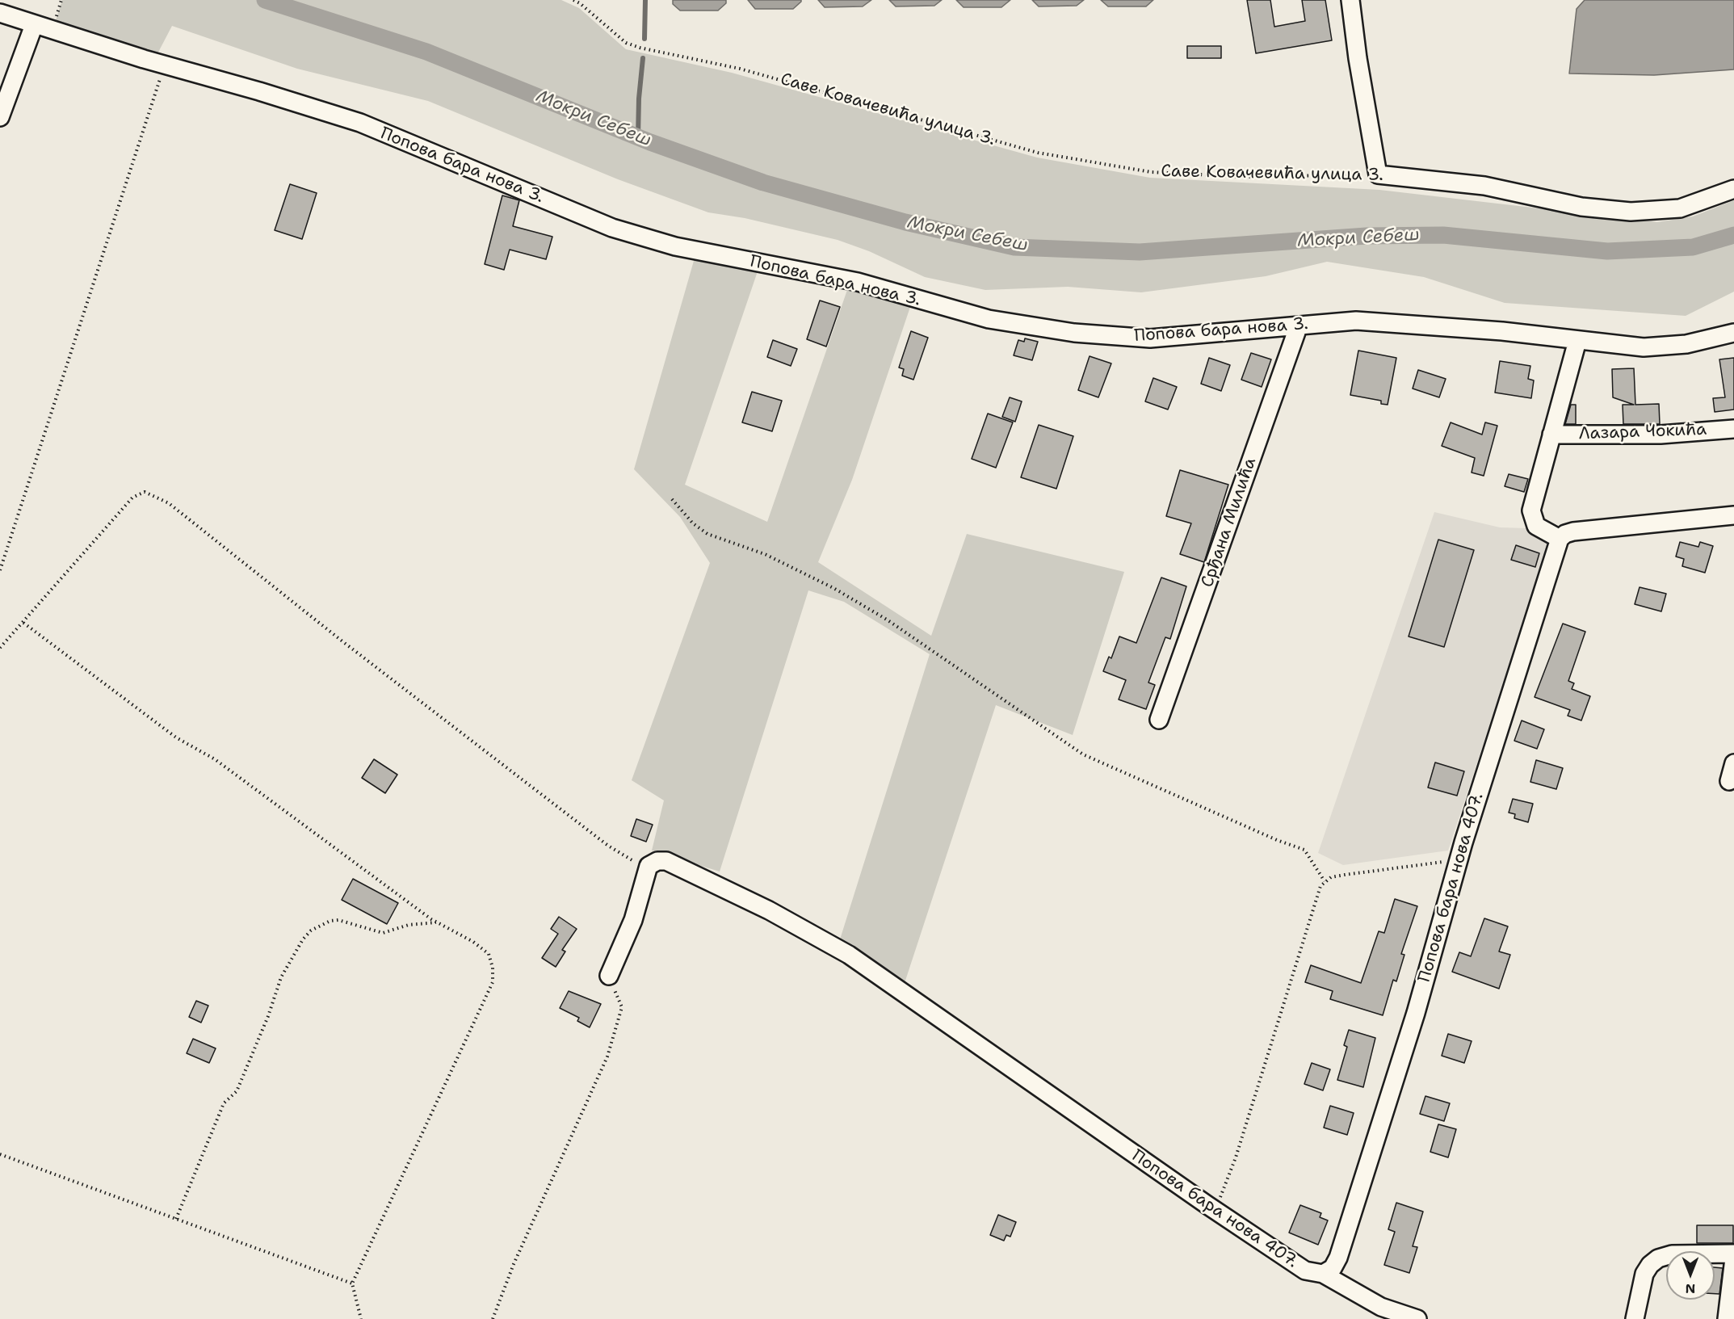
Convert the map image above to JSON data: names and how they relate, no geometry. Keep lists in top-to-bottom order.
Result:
{
  "streets": {
    "street": [
      "Саве Ковачевића улица 3.",
      "Попова бара нова 3.",
      "Лазара Чокића",
      "Срђана Милића",
      "Попова бара нова 407."
    ]
  },
  "crossings": [
    ["Попова бара нова 3.", "Срђана Милића"]
  ],
  "water": ["Мокри Себеш"],
  "north": "bottom"
}
